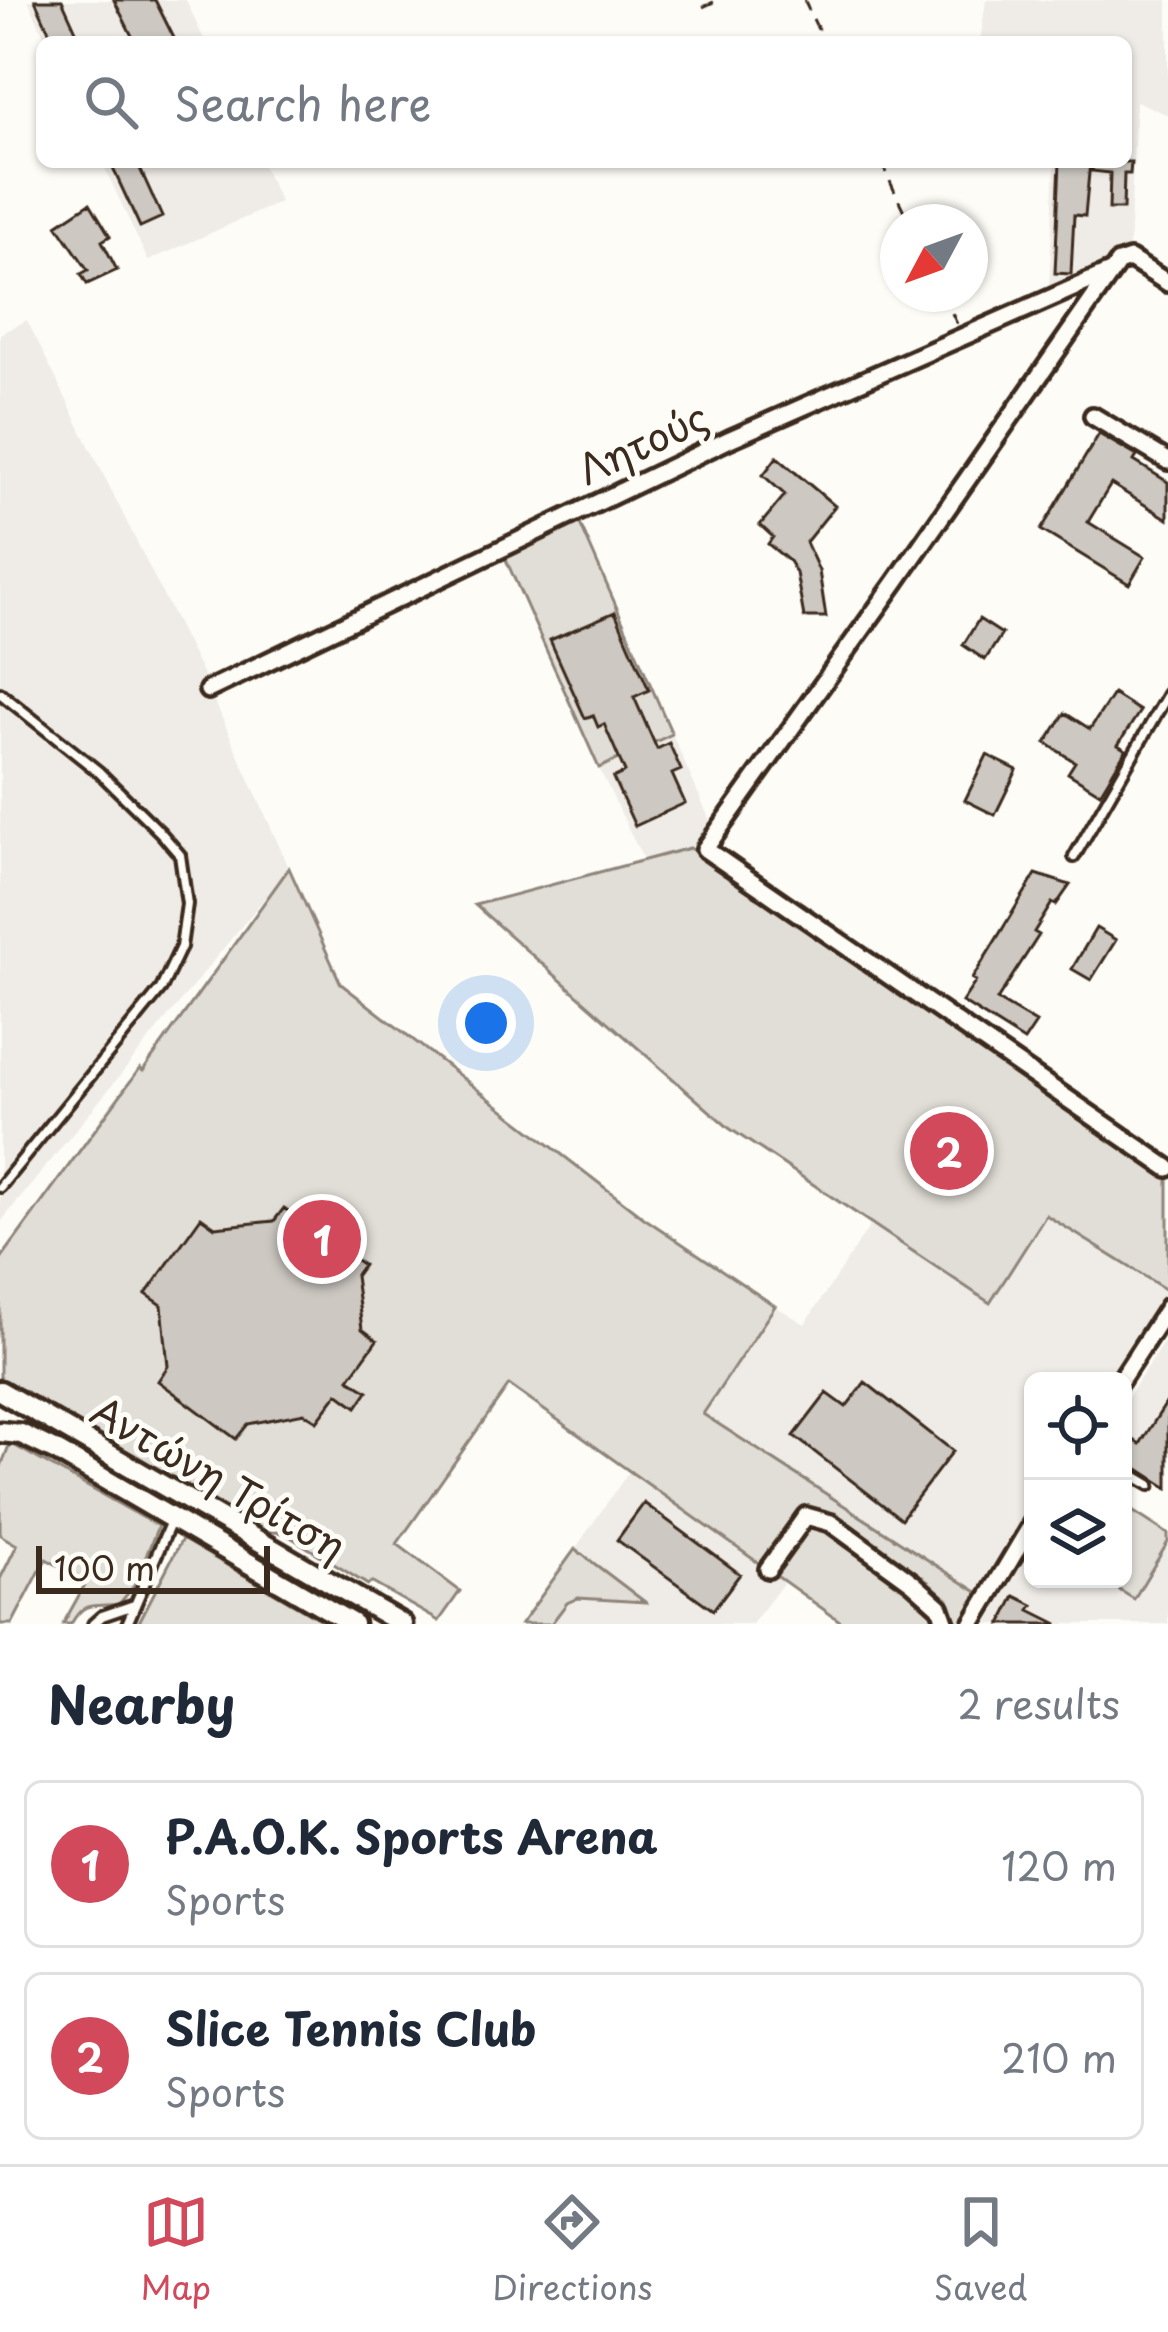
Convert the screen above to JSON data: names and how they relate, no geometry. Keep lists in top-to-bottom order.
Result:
{
  "streets": {
    "street": ["Λητούς", "Αντώνη Τρίτση"]
  },
  "scale_bar": "100 m",
  "north": "bottom left",
  "page": {
    "search": "Search here",
    "pins": ["2", "1"],
    "scale": "100 m",
    "heading": ["Nearby", "2 results"],
    "list": [
      {
        "mark": "1",
        "name": "P.A.O.K. Sports Arena",
        "note": "Sports",
        "value": "120 m"
      },
      {
        "mark": "2",
        "name": "Slice Tennis Club",
        "note": "Sports",
        "value": "210 m"
      }
    ],
    "nav": ["Map", "Directions", "Saved"]
  }
}
